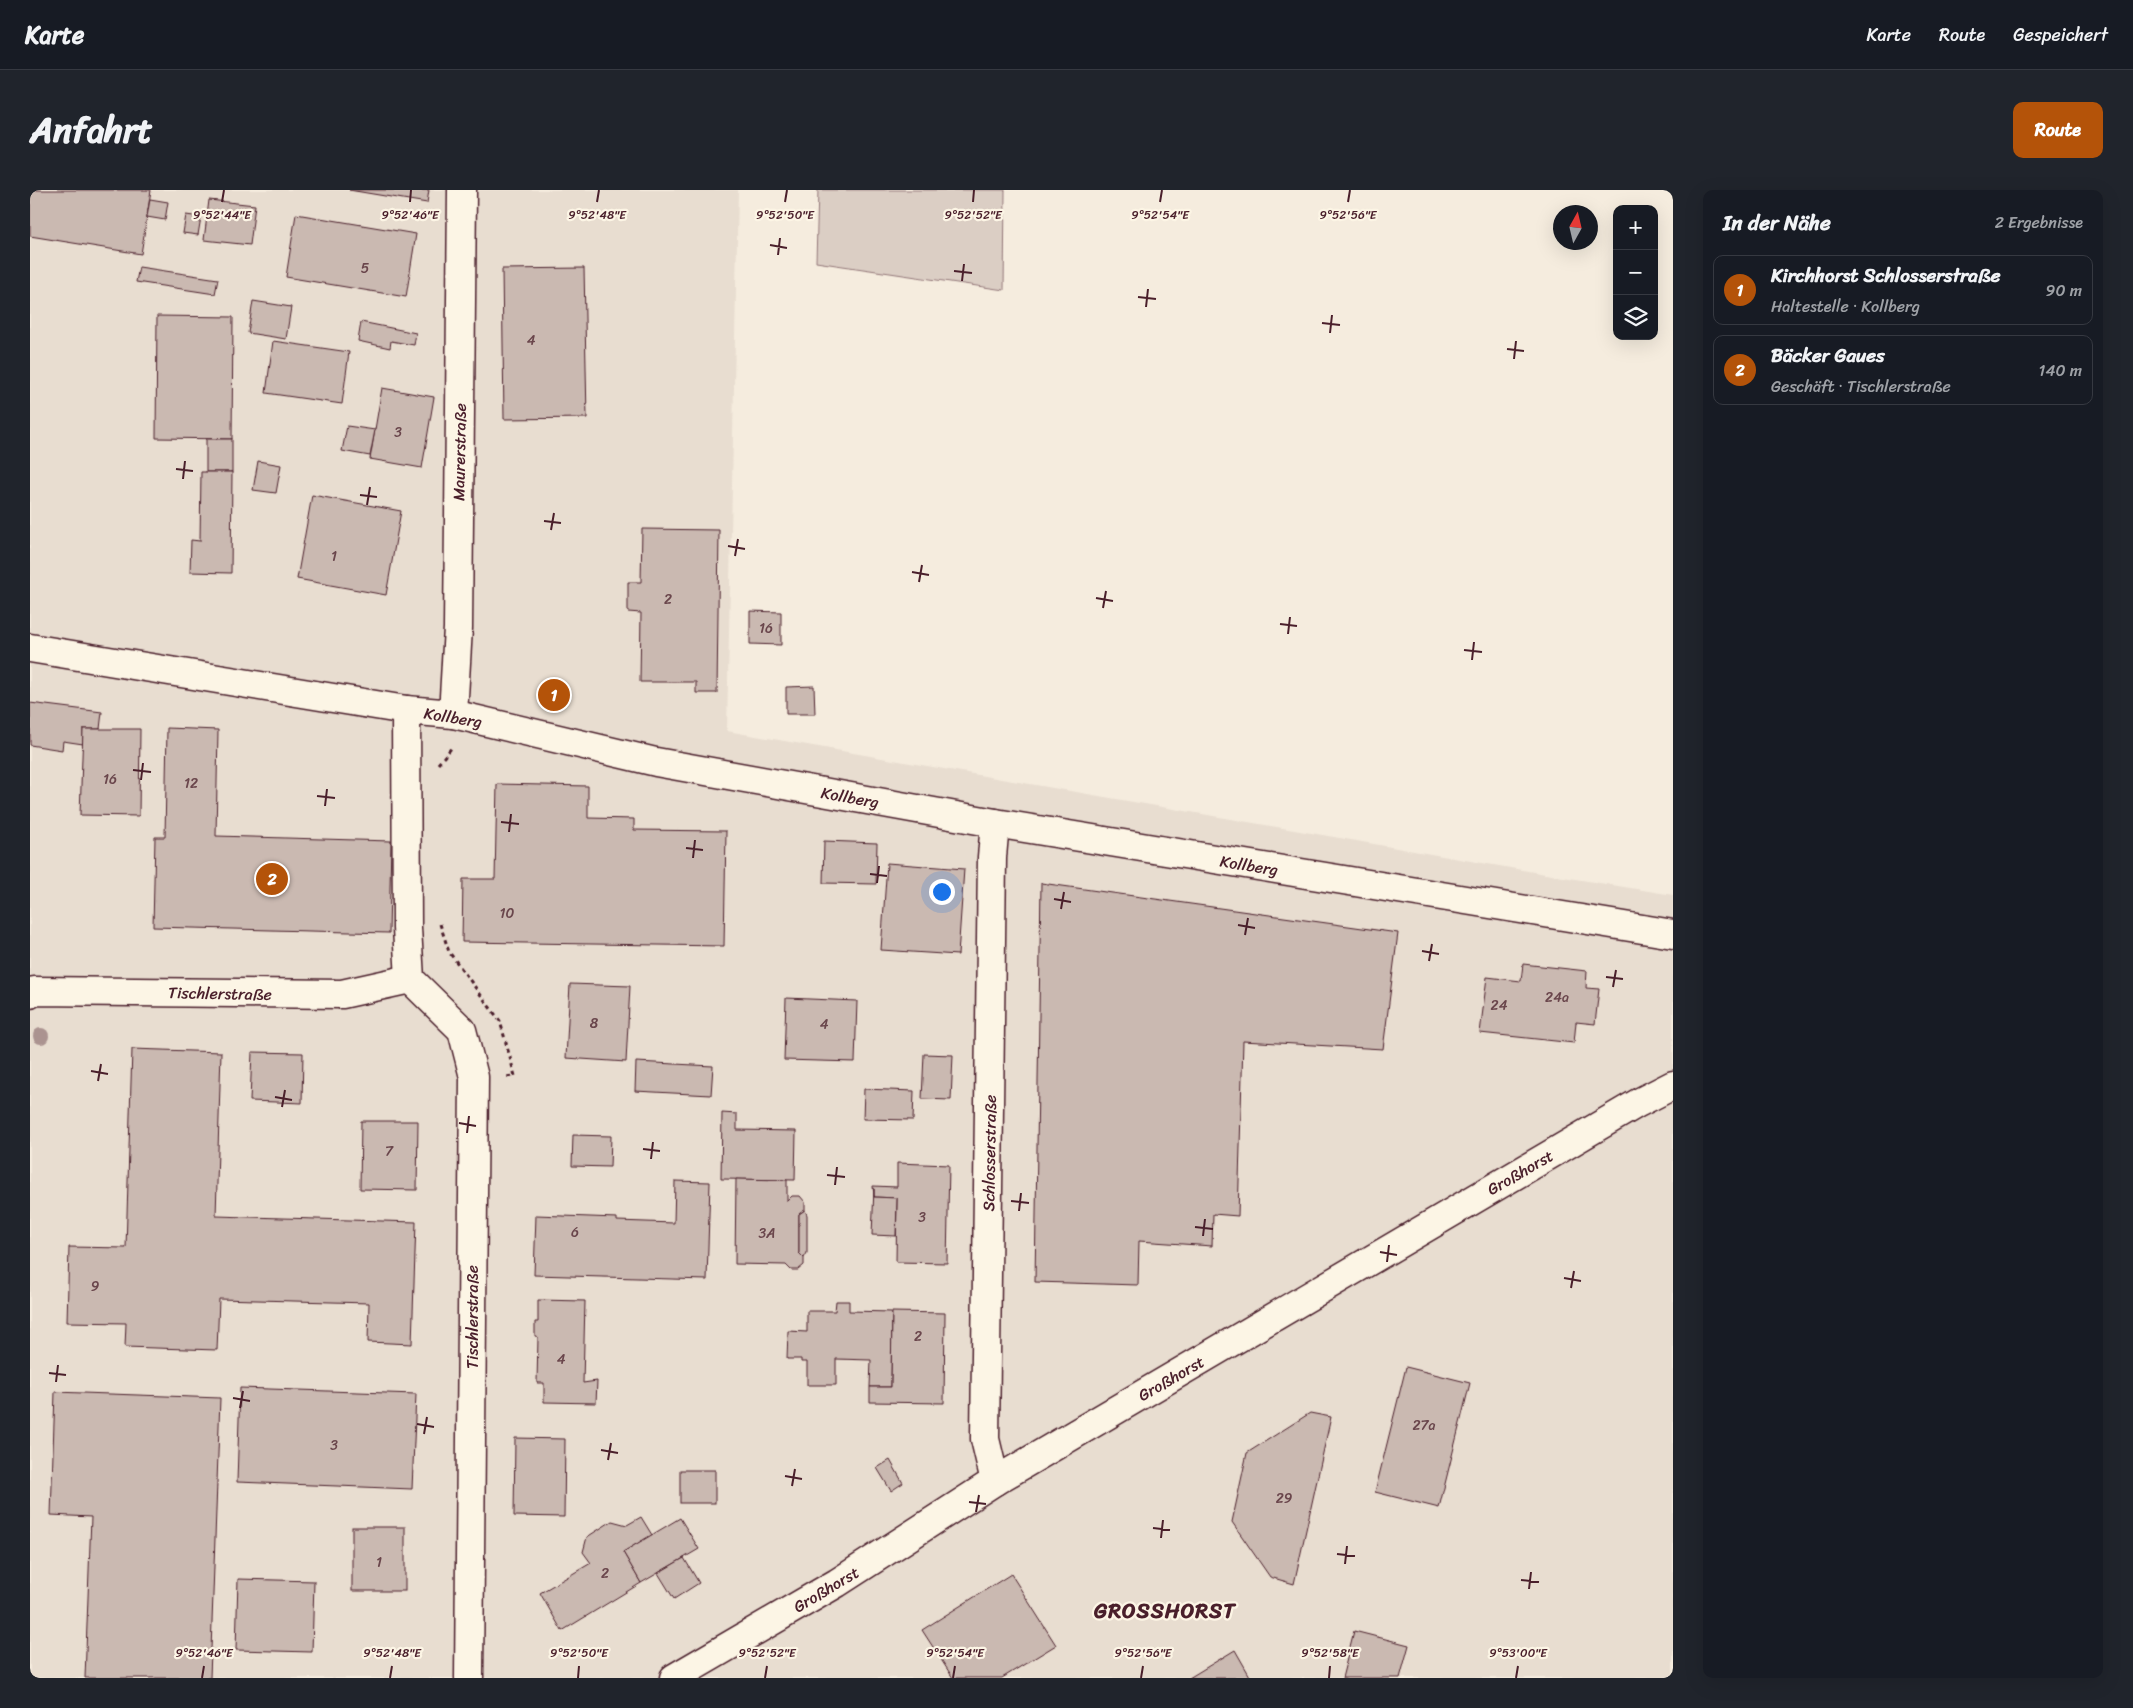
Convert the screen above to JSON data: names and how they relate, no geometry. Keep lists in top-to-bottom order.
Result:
{
  "streets": {
    "street": [
      "Maurerstraße",
      "Kollberg",
      "Tischlerstraße",
      "Schlosserstraße",
      "Großhorst"
    ]
  },
  "crossings": [
    ["Maurerstraße", "Kollberg"],
    ["Kollberg", "Schlosserstraße"],
    ["Schlosserstraße", "Großhorst"]
  ],
  "districts": ["GROSSHORST"],
  "house_numbers": [
    "5",
    "4",
    "3",
    "1",
    "2",
    "16",
    "16",
    "12",
    "10",
    "24a",
    "24",
    "8",
    "4",
    "7",
    "3",
    "6",
    "3A",
    "9",
    "2",
    "4",
    "27a",
    "3",
    "29",
    "1",
    "2"
  ],
  "north": "top",
  "page": {
    "header": "Karte",
    "nav": ["Karte", "Route", "Gespeichert"],
    "title": "Anfahrt",
    "buttons": "Route",
    "heading": ["In der Nähe", "2 Ergebnisse"],
    "map_buttons": ["+", "−"],
    "list": [
      {
        "mark": "1",
        "name": "Kirchhorst Schlosserstraße",
        "note": "Haltestelle · Kollberg",
        "value": "90 m"
      },
      {
        "mark": "2",
        "name": "Bäcker Gaues",
        "note": "Geschäft · Tischlerstraße",
        "value": "140 m"
      }
    ],
    "pins": ["1", "2"]
  },
  "coordinates": [
    "9°52'44\"E",
    "9°52'46\"E",
    "9°52'48\"E",
    "9°52'50\"E",
    "9°52'52\"E",
    "9°52'54\"E",
    "9°52'56\"E",
    "9°52'58\"E",
    "9°53'00\"E"
  ]
}
